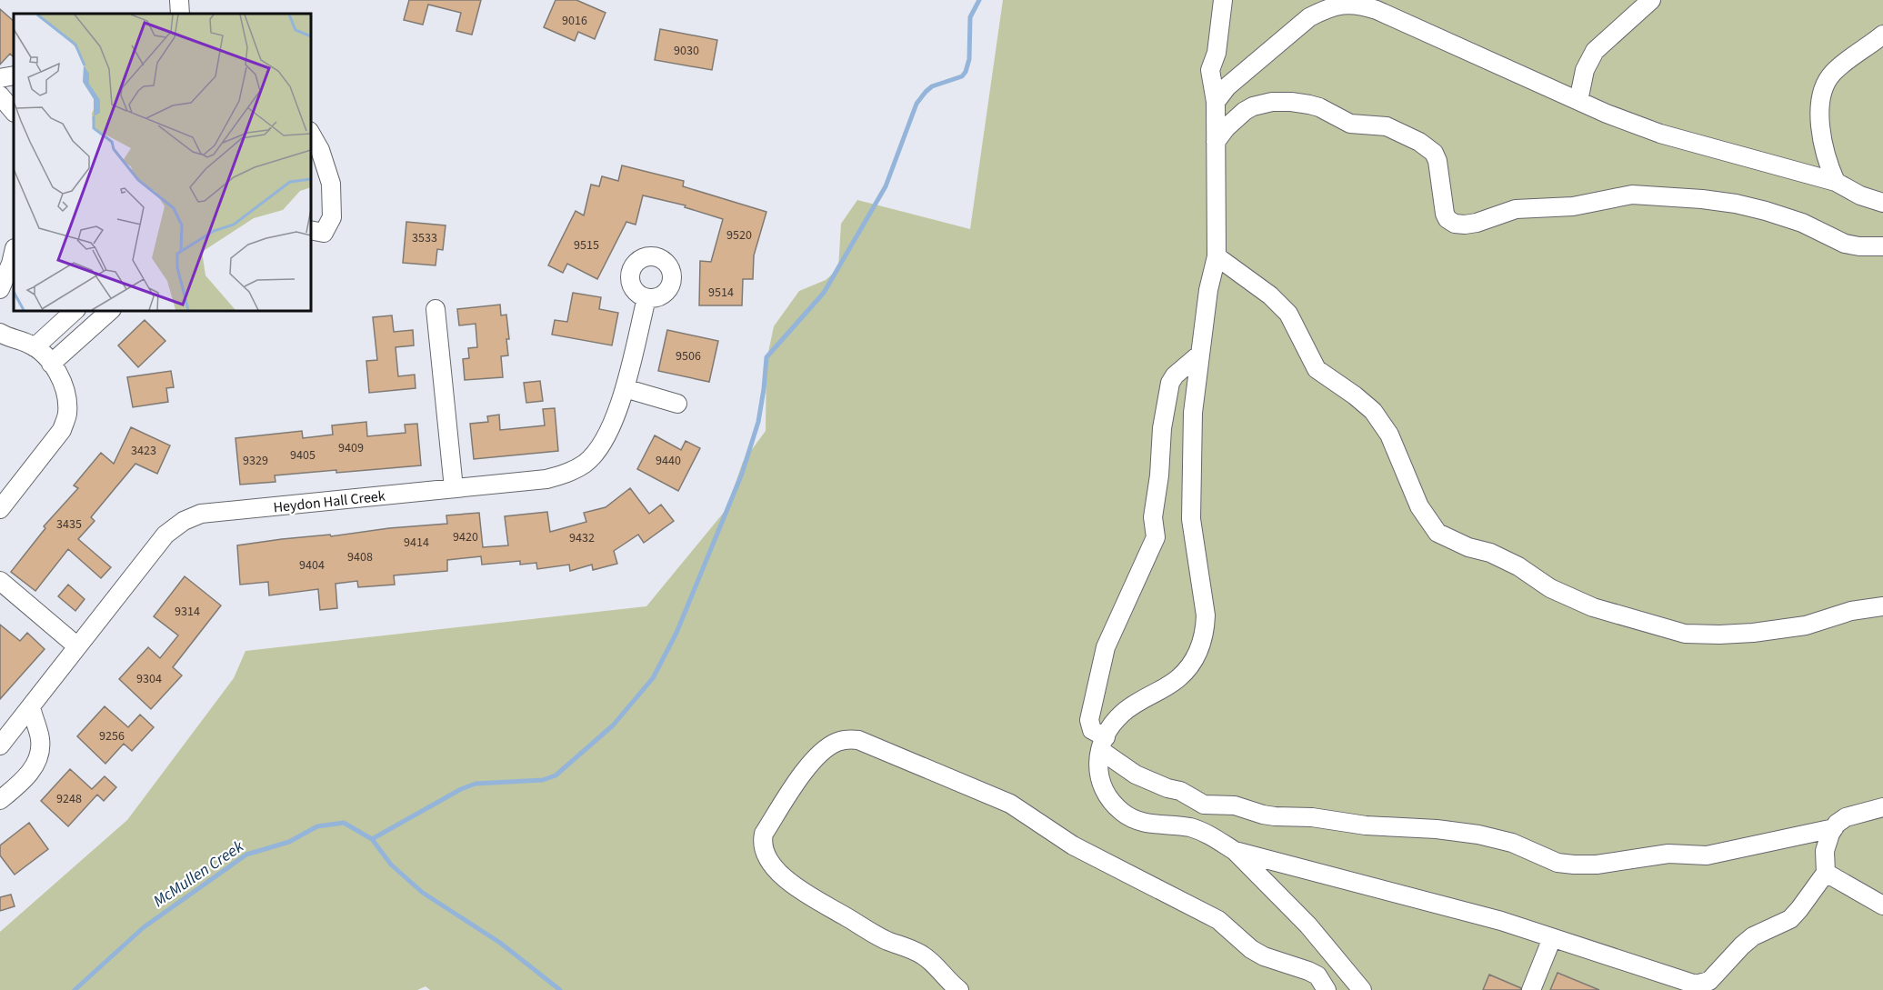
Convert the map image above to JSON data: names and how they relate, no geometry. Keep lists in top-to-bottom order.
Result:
{
  "streets": {
    "street": ["Heydon Hall Creek"]
  },
  "water": ["McMullen Creek"],
  "house_numbers": [
    "9016",
    "9030",
    "9520",
    "3533",
    "9515",
    "9514",
    "9506",
    "9409",
    "3423",
    "9405",
    "9329",
    "9440",
    "3435",
    "9420",
    "9432",
    "9414",
    "9408",
    "9404",
    "9314",
    "9304",
    "9256",
    "9248"
  ]
}
